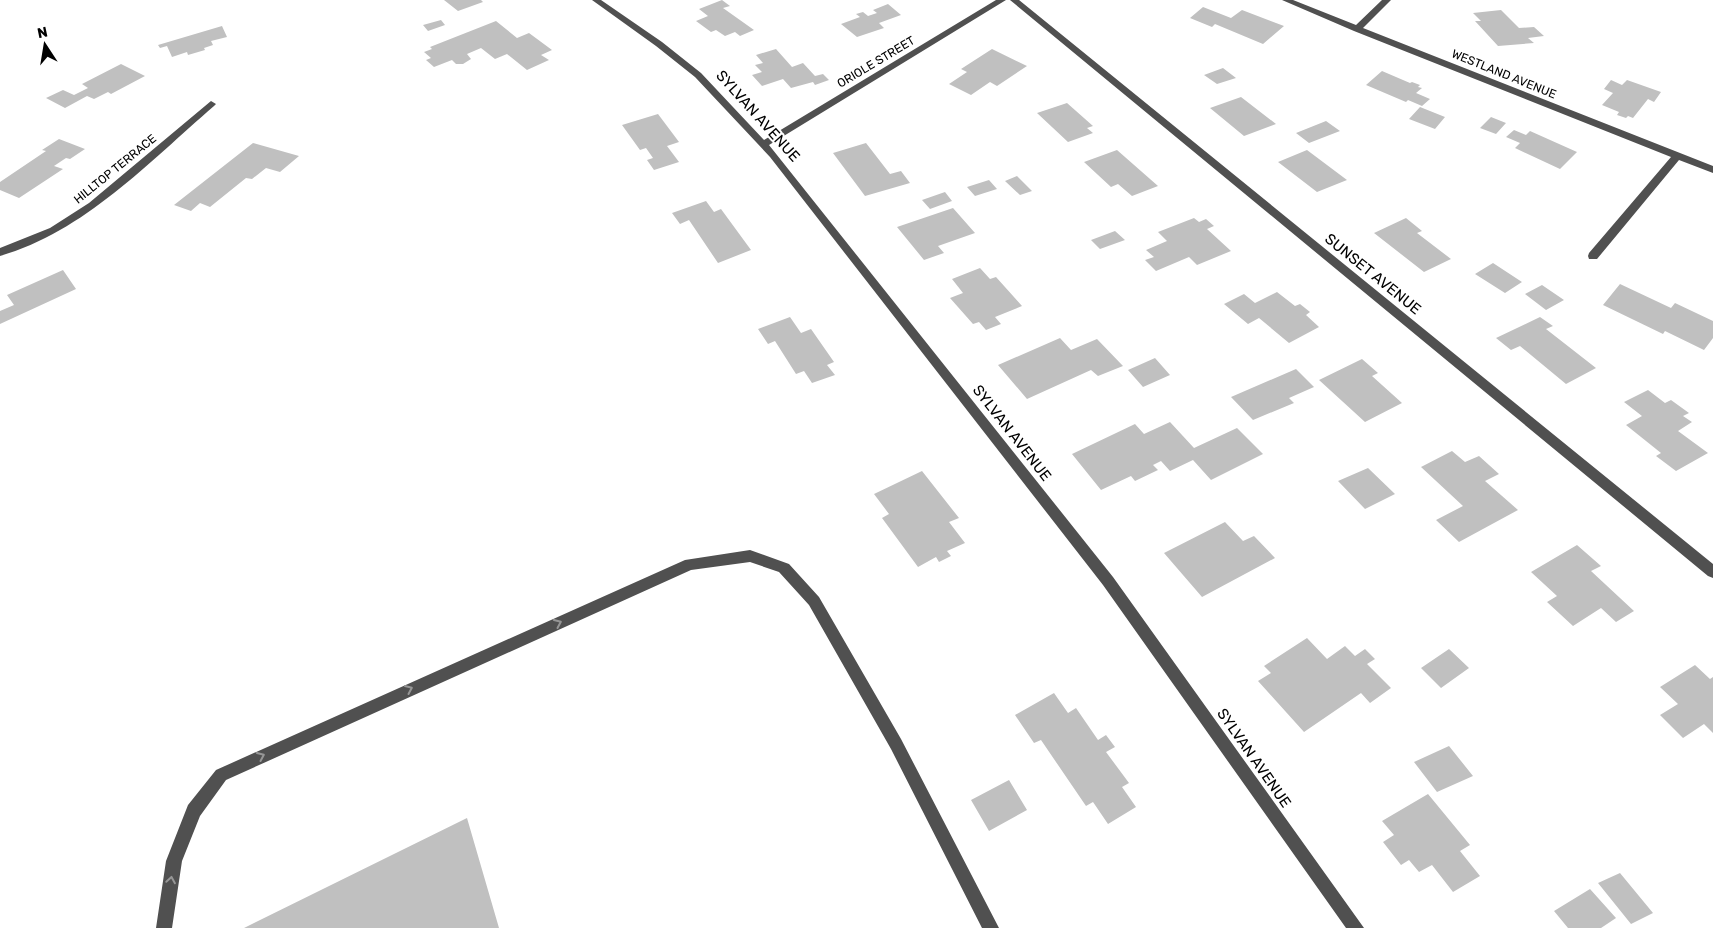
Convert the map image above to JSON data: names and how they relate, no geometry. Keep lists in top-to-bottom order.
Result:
{
  "streets": {
    "street": [
      "ORIOLE STREET",
      "WESTLAND AVENUE",
      "SYLVAN AVENUE",
      "HILLTOP TERRACE",
      "SUNSET AVENUE"
    ]
  },
  "crossings": [
    ["ORIOLE STREET", "SYLVAN AVENUE"]
  ],
  "north": "top"
}
